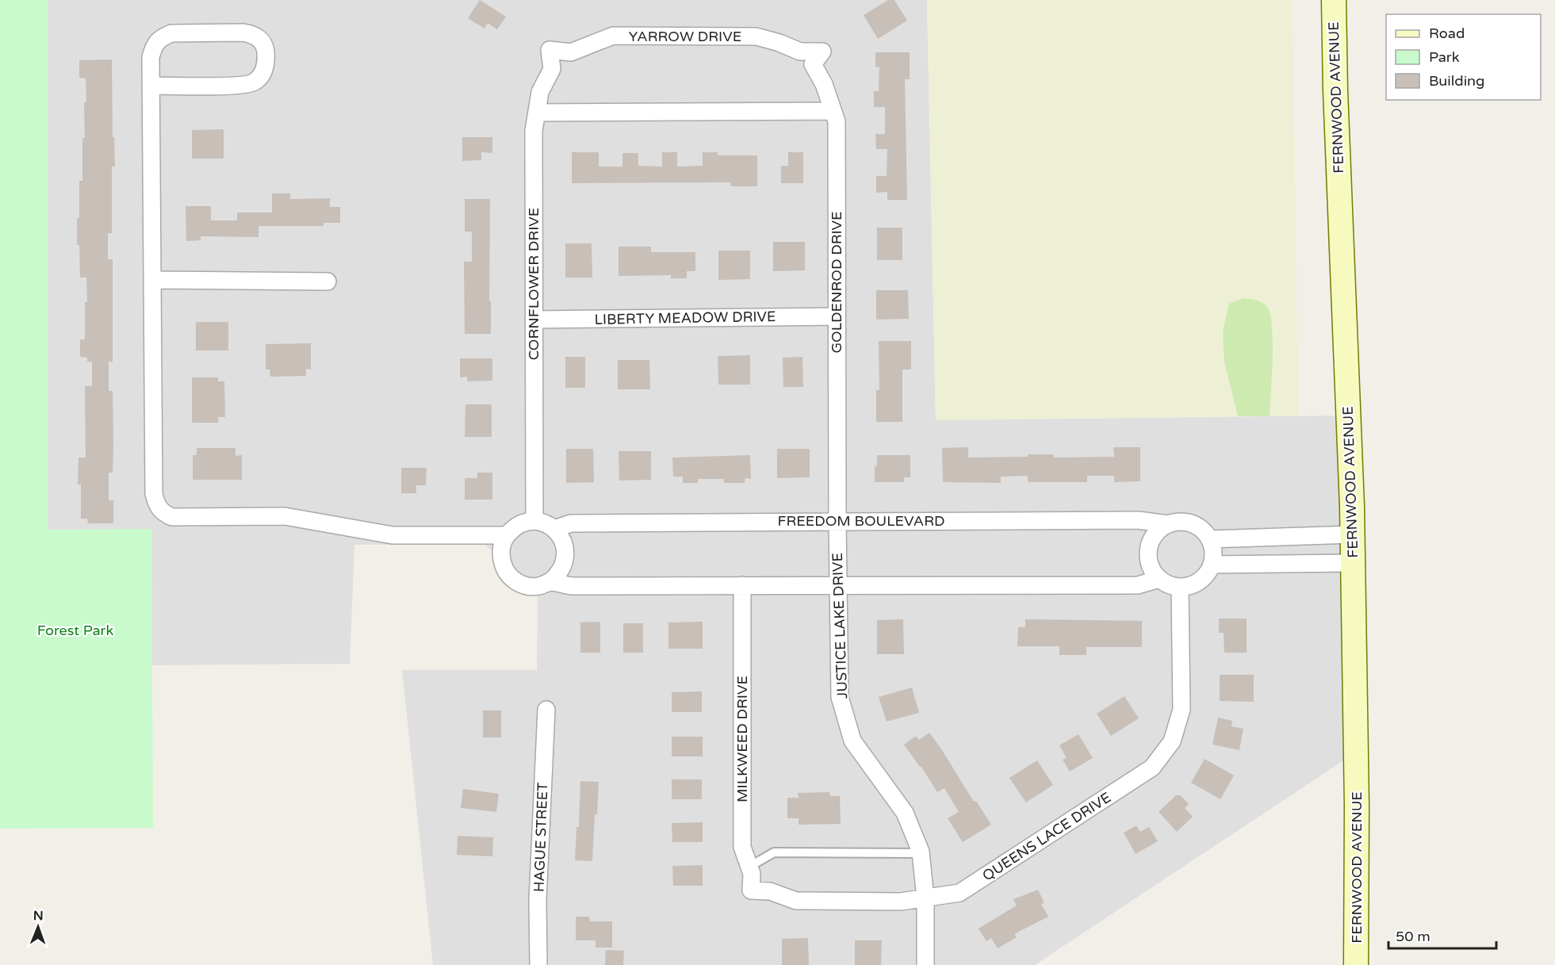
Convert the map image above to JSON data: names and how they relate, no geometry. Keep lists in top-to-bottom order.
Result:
{
  "streets": {
    "street": [
      "YARROW DRIVE",
      "FERNWOOD AVENUE",
      "GOLDENROD DRIVE",
      "CORNFLOWER DRIVE",
      "LIBERTY MEADOW DRIVE",
      "FREEDOM BOULEVARD",
      "JUSTICE LAKE DRIVE",
      "MILKWEED DRIVE",
      "QUEENS LACE DRIVE",
      "HAGUE STREET"
    ]
  },
  "crossings": [
    ["YARROW DRIVE", "GOLDENROD DRIVE"],
    ["YARROW DRIVE", "CORNFLOWER DRIVE"],
    ["GOLDENROD DRIVE", "LIBERTY MEADOW DRIVE"],
    ["GOLDENROD DRIVE", "FREEDOM BOULEVARD"],
    ["GOLDENROD DRIVE", "JUSTICE LAKE DRIVE"],
    ["CORNFLOWER DRIVE", "LIBERTY MEADOW DRIVE"],
    ["CORNFLOWER DRIVE", "FREEDOM BOULEVARD"],
    ["FREEDOM BOULEVARD", "JUSTICE LAKE DRIVE"],
    ["FREEDOM BOULEVARD", "QUEENS LACE DRIVE"],
    ["JUSTICE LAKE DRIVE", "QUEENS LACE DRIVE"],
    ["MILKWEED DRIVE", "QUEENS LACE DRIVE"]
  ],
  "parks": ["Forest Park"],
  "legend": ["Road", "Park", "Building"],
  "scale_bar": "50 m",
  "north": "top"
}
